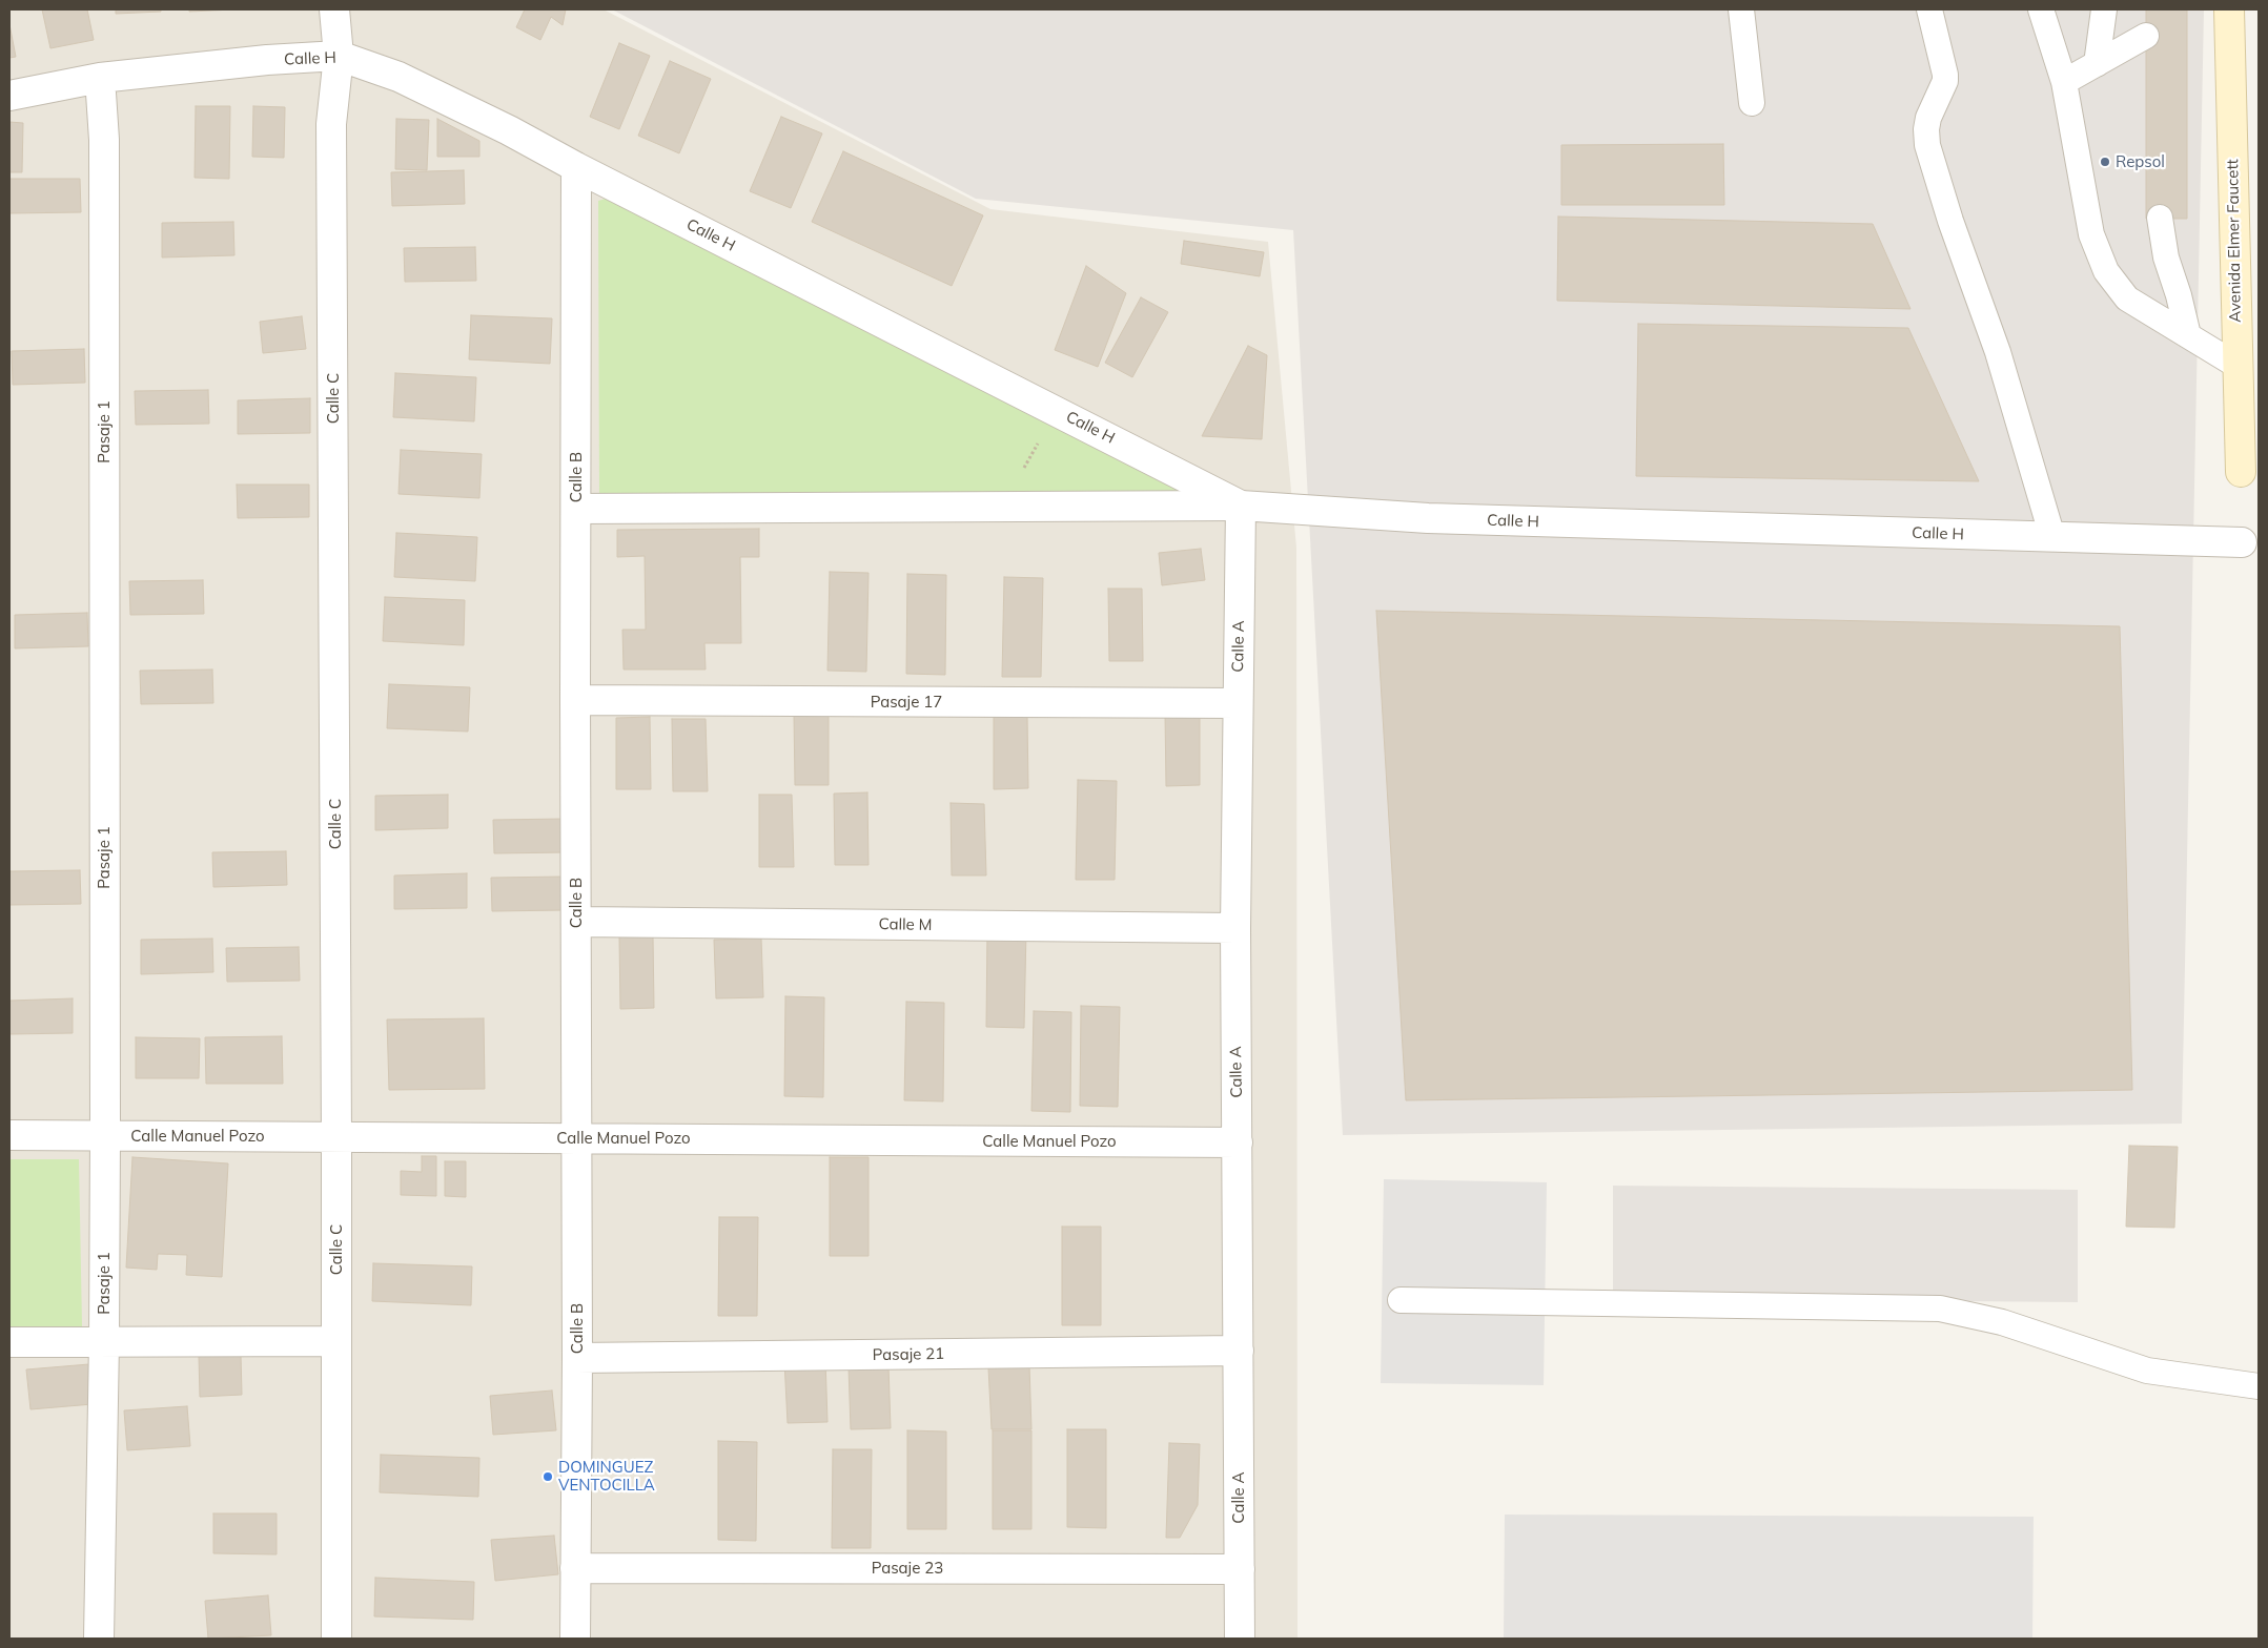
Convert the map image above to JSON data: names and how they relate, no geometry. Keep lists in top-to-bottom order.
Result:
{
  "streets": {
    "main road": ["Avenida Elmer Faucett"],
    "street": [
      "Calle H",
      "Calle C",
      "Pasaje 1",
      "Calle B",
      "Calle A",
      "Pasaje 17",
      "Calle M",
      "Calle Manuel Pozo",
      "Pasaje 21",
      "Pasaje 23"
    ]
  },
  "crossings": [
    ["Calle H", "Calle C"],
    ["Calle H", "Pasaje 1"],
    ["Calle H", "Calle B"],
    ["Calle H", "Calle A"],
    ["Calle C", "Calle Manuel Pozo"],
    ["Pasaje 1", "Calle Manuel Pozo"],
    ["Calle B", "Pasaje 17"],
    ["Calle B", "Calle M"],
    ["Calle B", "Calle Manuel Pozo"],
    ["Calle B", "Pasaje 21"],
    ["Calle B", "Pasaje 23"],
    ["Calle A", "Pasaje 17"],
    ["Calle A", "Calle M"],
    ["Calle A", "Calle Manuel Pozo"],
    ["Calle A", "Pasaje 21"],
    ["Calle A", "Pasaje 23"]
  ],
  "places": ["Repsol", "DOMINGUEZ VENTOCILLA"]
}
